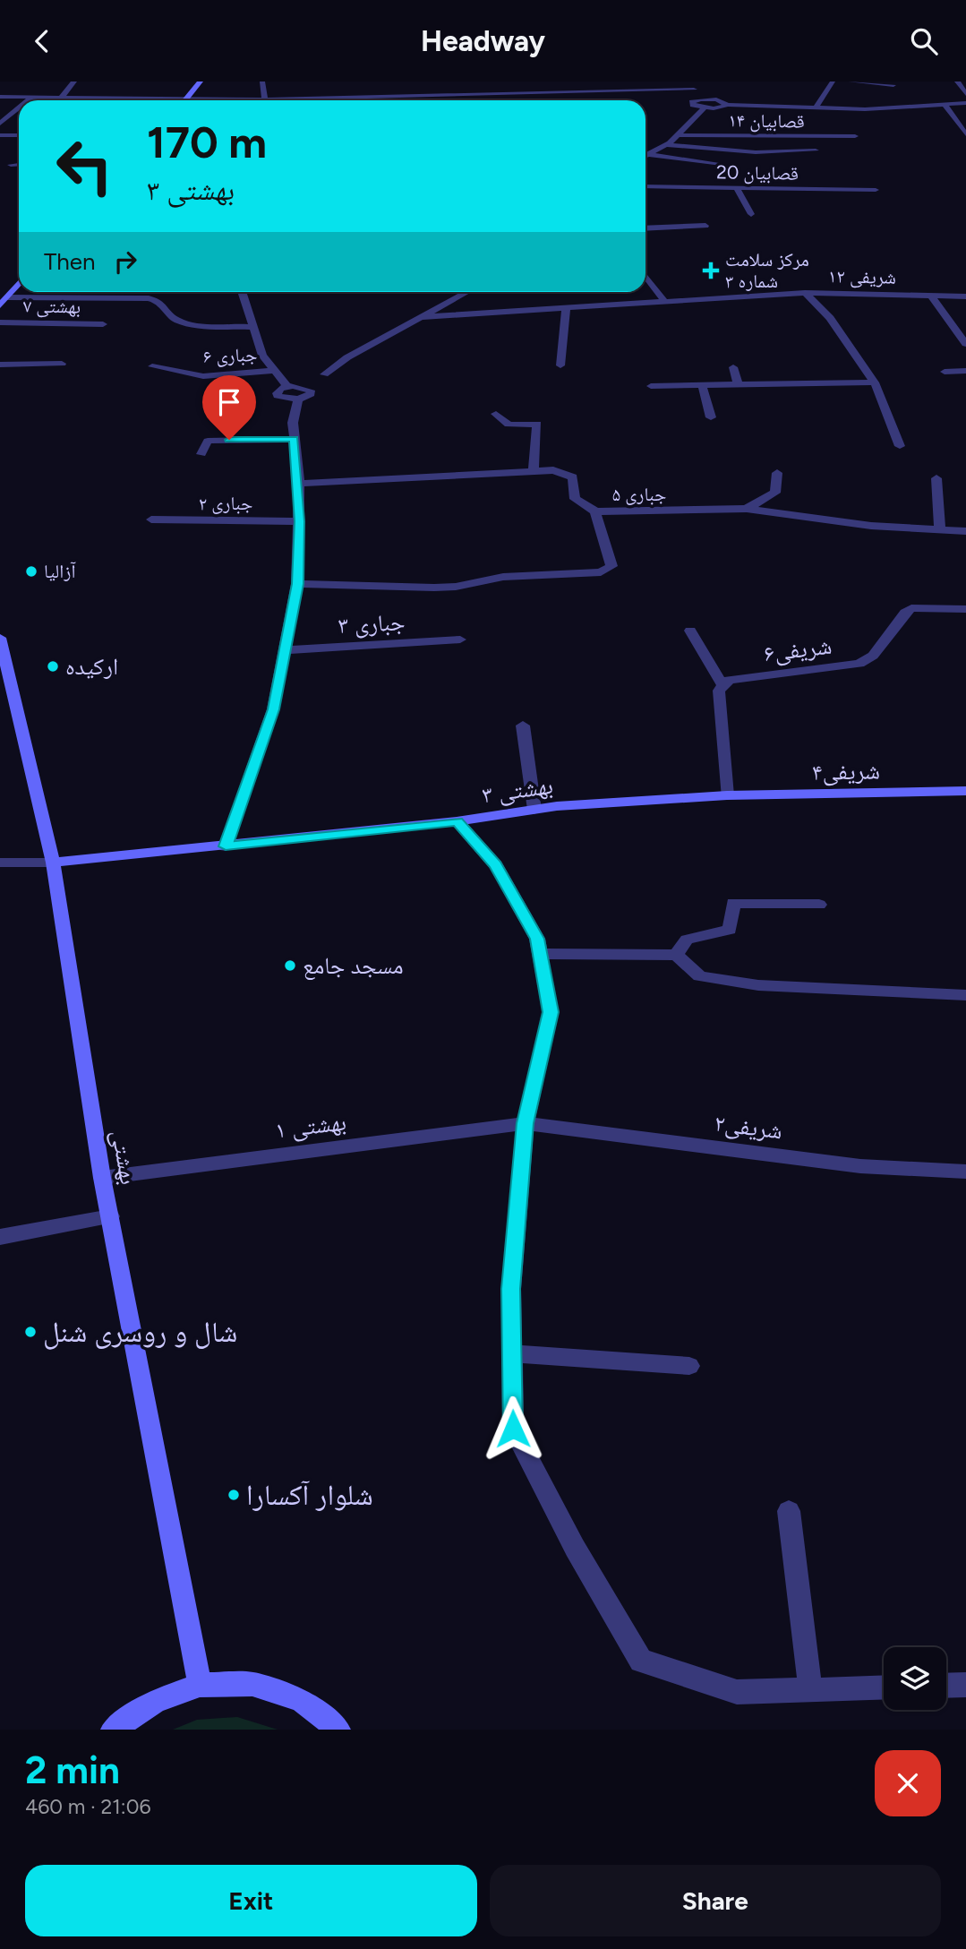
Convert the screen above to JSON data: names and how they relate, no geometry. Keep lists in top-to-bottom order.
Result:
{
  "streets": {
    "main road": ["شریفی۴", "بهشتی ۳", "بهشتی"],
    "street": [
      "قصابیان ۱۴",
      "قصابیان 20",
      "شریفی ۱۲",
      "بهشتی ۷",
      "جباری ۶",
      "جباری ۵",
      "جباری ۲",
      "جباری ۳",
      "شریفی۶",
      "بهشتی ۱",
      "شریفی۲"
    ]
  },
  "crossings": [
    ["شریفی۴", "بهشتی ۳"],
    ["بهشتی ۳", "بهشتی"],
    ["بهشتی ۱", "شریفی۲"],
    ["بهشتی ۱", "بهشتی"]
  ],
  "places": {
    "health": ["مرکز سلامت شماره ۳"],
    "other": [
      "آزالیا",
      "ارکیده",
      "مسجد جامع",
      "شال و روسری شنل",
      "شلوار آکسارا"
    ]
  },
  "page": {
    "header": "Headway",
    "turn": ["170 m", "بهشتی ۳"],
    "then": "Then",
    "heading": ["2 min", "460 m · 21:06"],
    "buttons": ["Exit", "Share"]
  }
}
